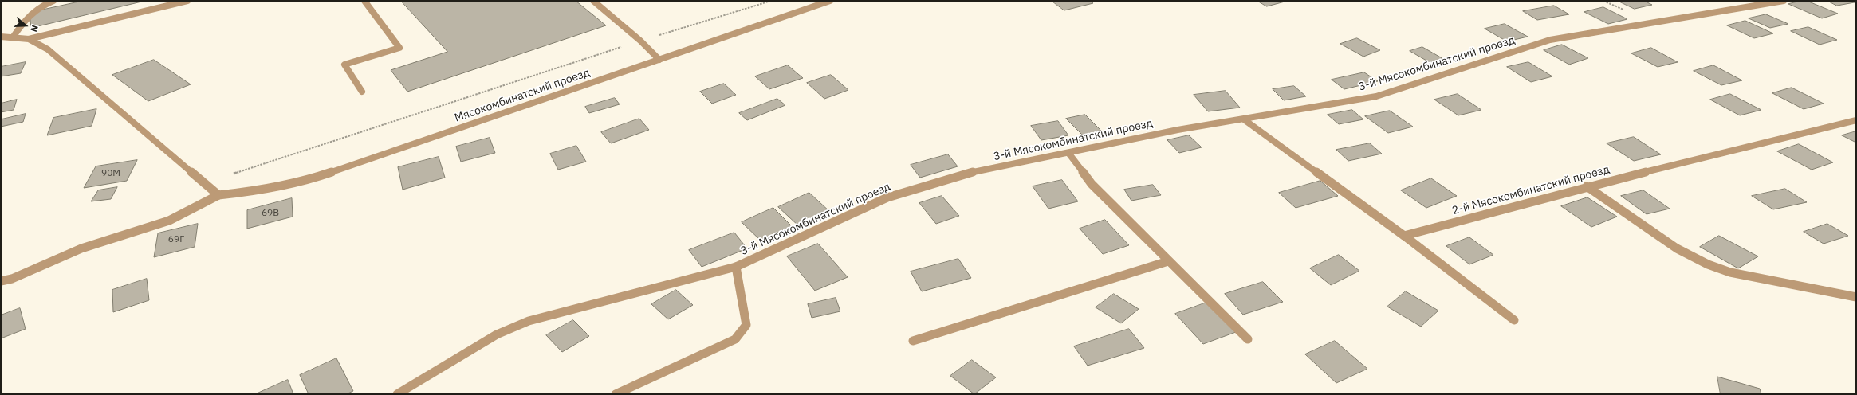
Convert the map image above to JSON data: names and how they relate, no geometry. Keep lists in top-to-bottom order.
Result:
{
  "streets": {
    "street": ["3-й Мясокомбинатский проезд", "Мясокомбинатский проезд", "2-й Мясокомбинатский проезд"]
  },
  "house_numbers": ["90М", "69В", "69Г"],
  "north": "right"
}
